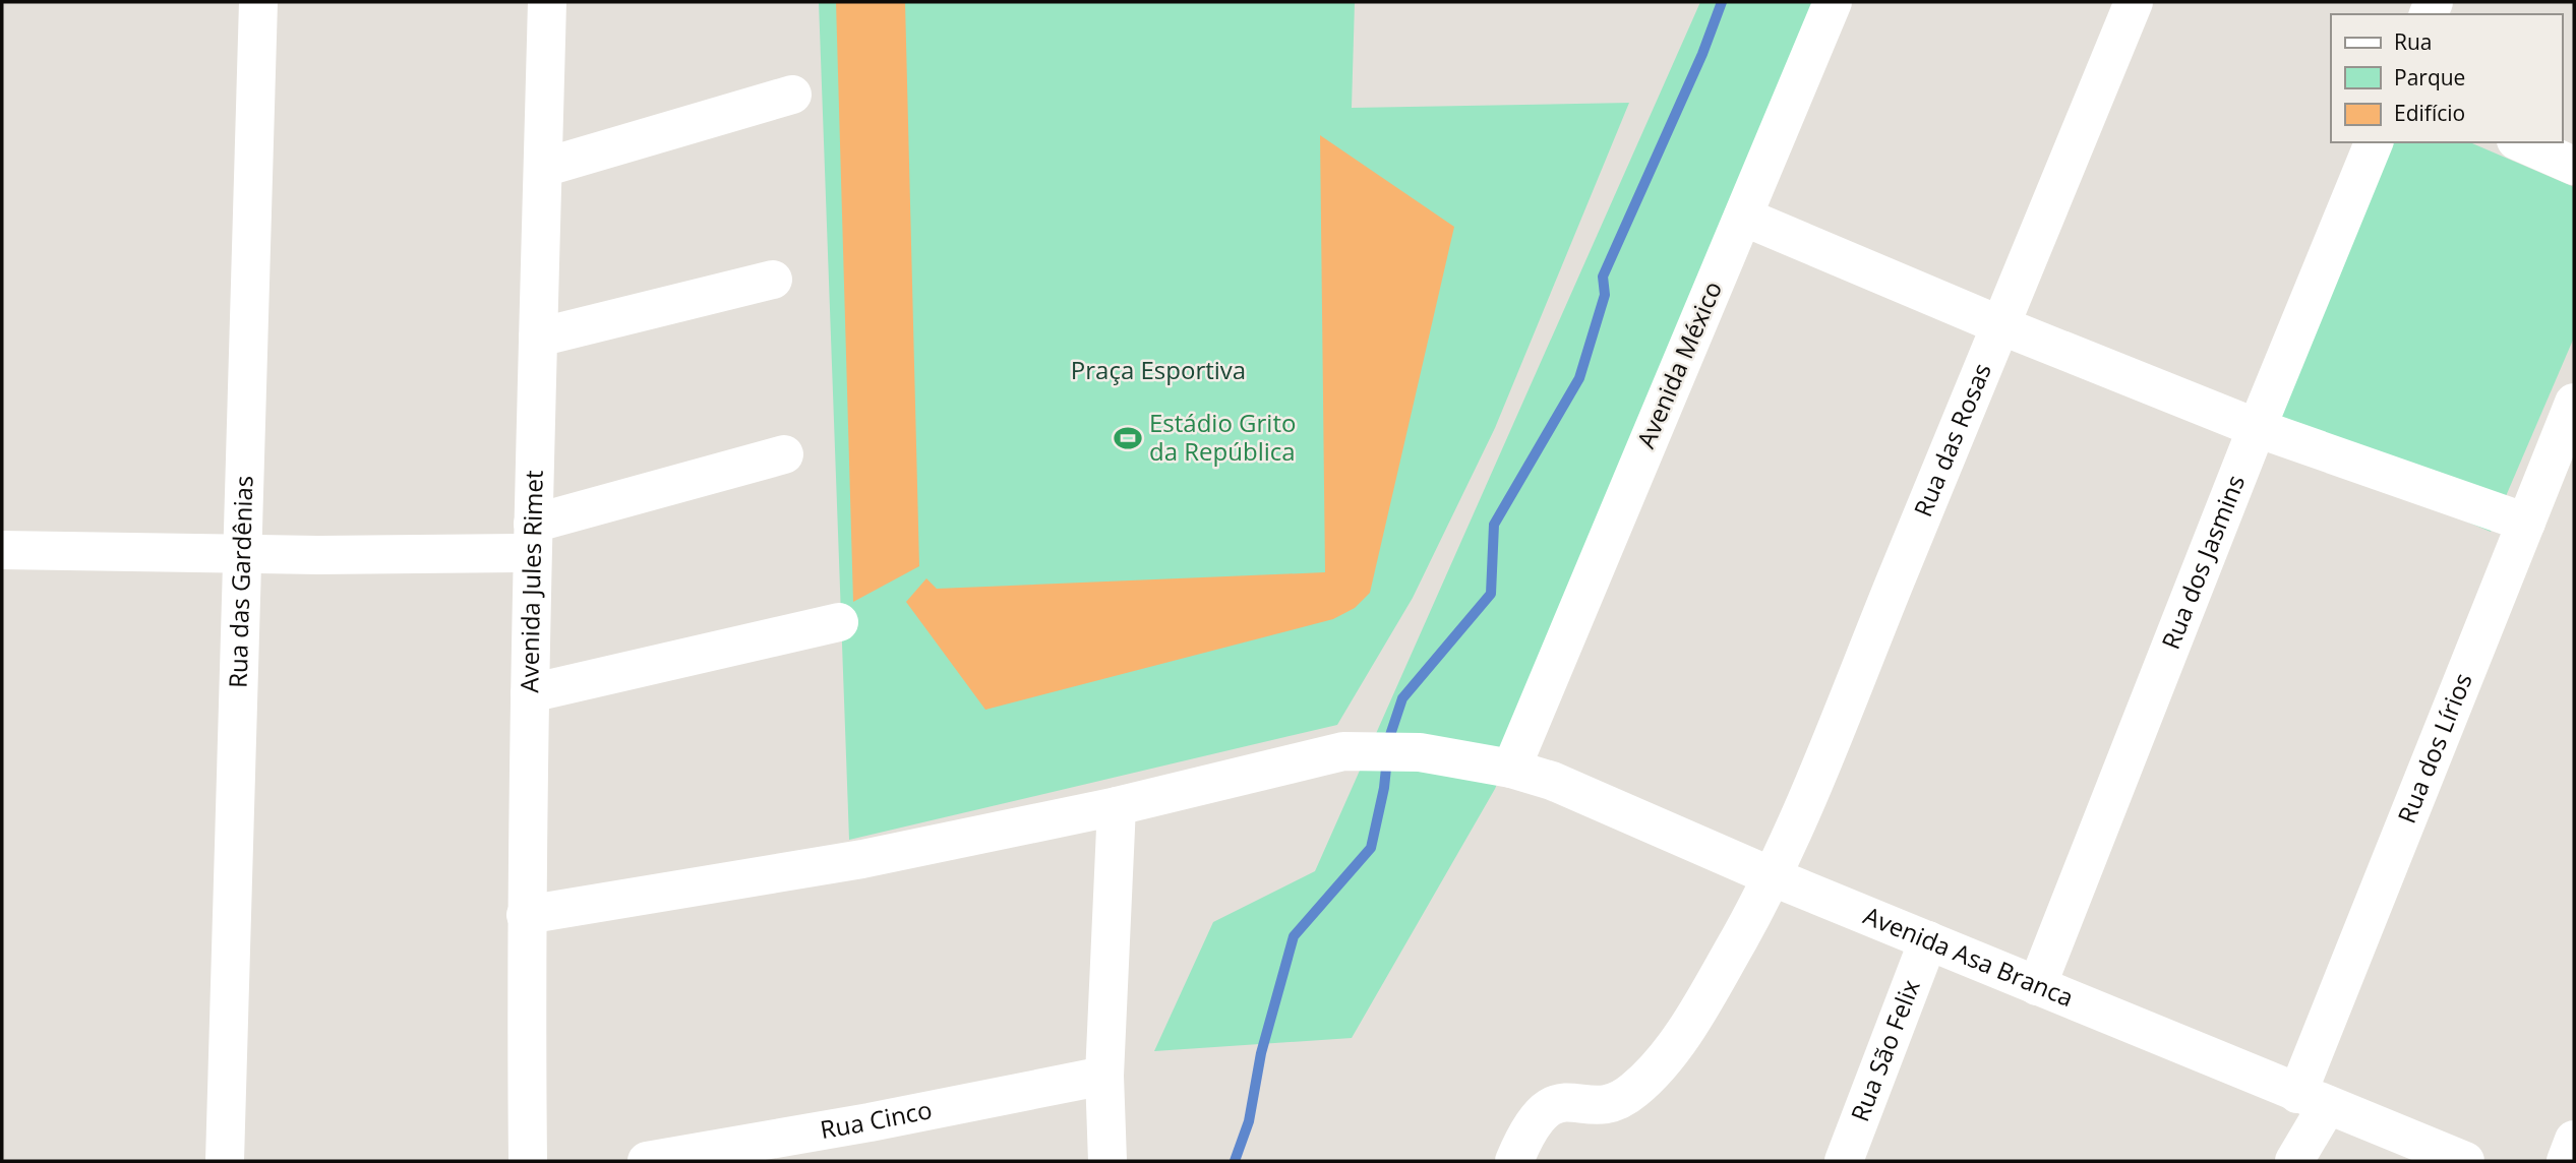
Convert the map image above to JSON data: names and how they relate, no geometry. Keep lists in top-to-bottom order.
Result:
{
  "streets": {
    "street": [
      "Avenida México",
      "Rua das Rosas",
      "Rua dos Jasmins",
      "Rua das Gardênias",
      "Avenida Jules Rimet",
      "Rua dos Lírios",
      "Avenida Asa Branca",
      "Rua São Felix",
      "Rua Cinco"
    ]
  },
  "crossings": [
    ["Avenida México", "Avenida Asa Branca"],
    ["Rua das Rosas", "Avenida Asa Branca"],
    ["Rua dos Jasmins", "Avenida Asa Branca"],
    ["Avenida Jules Rimet", "Avenida Asa Branca"],
    ["Rua dos Lírios", "Avenida Asa Branca"],
    ["Avenida Asa Branca", "Rua São Felix"]
  ],
  "parks": ["Praça Esportiva"],
  "places": {
    "sports": ["Estádio Grito da República"]
  },
  "legend": ["Rua", "Parque", "Edifício"]
}
